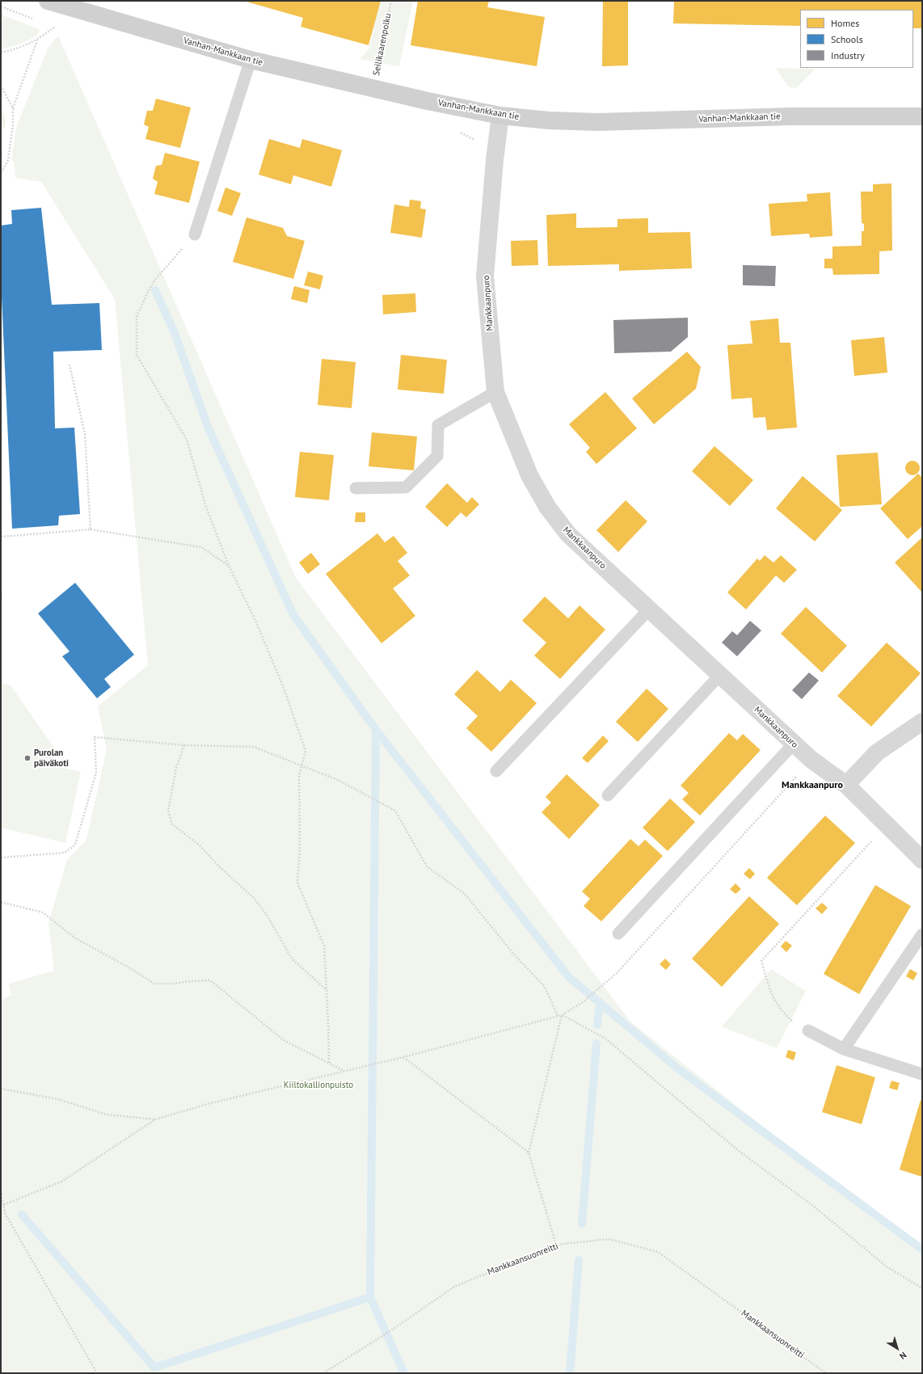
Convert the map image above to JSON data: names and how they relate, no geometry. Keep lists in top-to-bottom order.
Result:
{
  "streets": {
    "main road": ["Vanhan-Mankkaan tie"],
    "street": ["Mankkaanpuro"],
    "path": ["Seilikaarenpolku", "Mankkaansuonreitti"]
  },
  "crossings": [
    ["Seilikaarenpolku", "Vanhan-Mankkaan tie"],
    ["Vanhan-Mankkaan tie", "Mankkaanpuro"]
  ],
  "districts": ["Mankkaanpuro"],
  "parks": ["Kiiltokallionpuisto"],
  "places": ["Purolan päiväkoti"],
  "legend": ["Homes", "Schools", "Industry"],
  "north": "bottom right"
}
